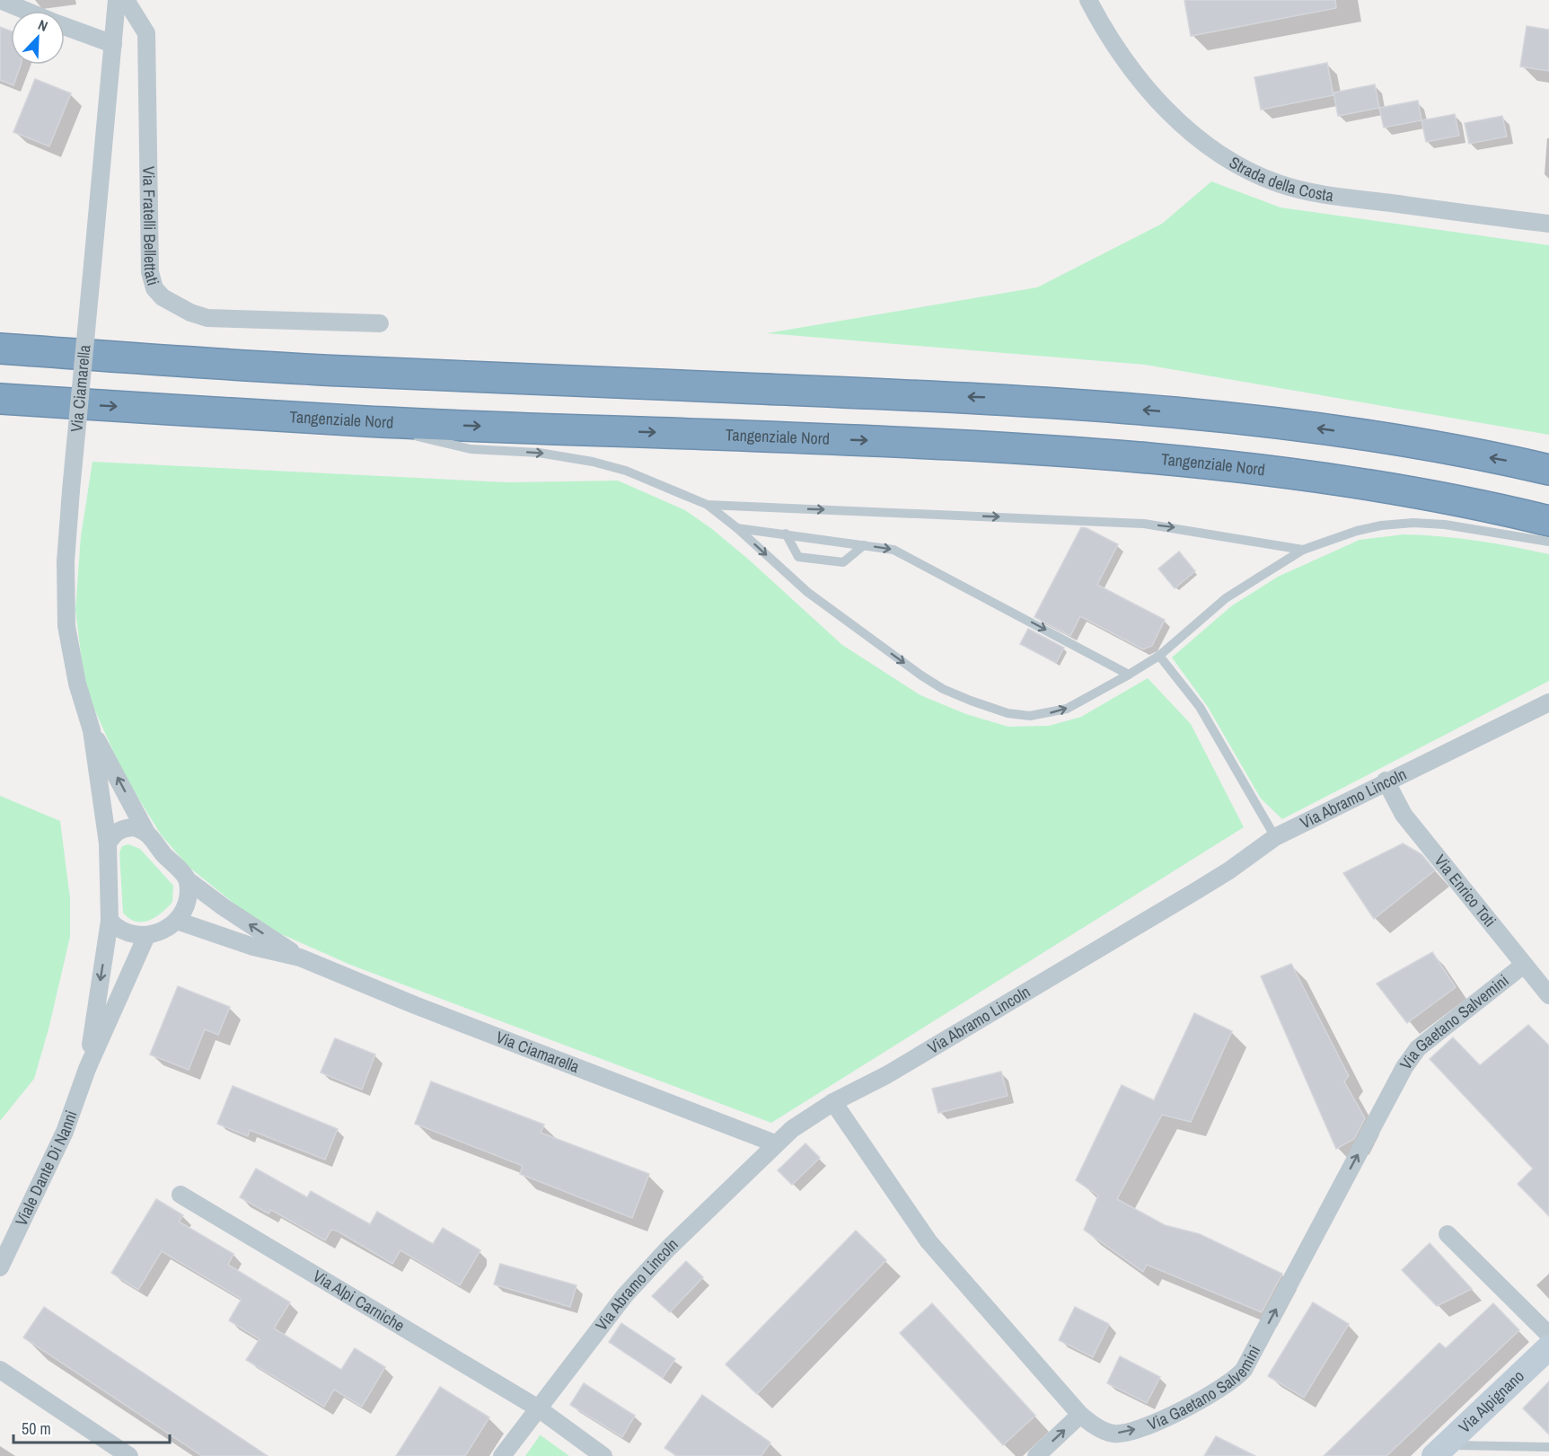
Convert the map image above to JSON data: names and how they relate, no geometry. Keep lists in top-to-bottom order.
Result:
{
  "streets": {
    "highway": ["Tangenziale Nord"],
    "street": [
      "Strada della Costa",
      "Via Fratelli Bellettati",
      "Via Ciamarella",
      "Via Abramo Lincoln",
      "Via Enrico Toti",
      "Via Gaetano Salvemini",
      "Viale Dante Di Nanni",
      "Via Alpi Carniche",
      "Via Alpignano"
    ]
  },
  "crossings": [
    ["Via Ciamarella", "Via Abramo Lincoln"],
    ["Via Ciamarella", "Viale Dante Di Nanni"],
    ["Via Abramo Lincoln", "Via Enrico Toti"],
    ["Via Abramo Lincoln", "Via Gaetano Salvemini"],
    ["Via Abramo Lincoln", "Via Alpi Carniche"],
    ["Via Enrico Toti", "Via Gaetano Salvemini"]
  ],
  "one_way": ["Via Gaetano Salvemini"],
  "scale_bar": "50 m",
  "north": "top right"
}
